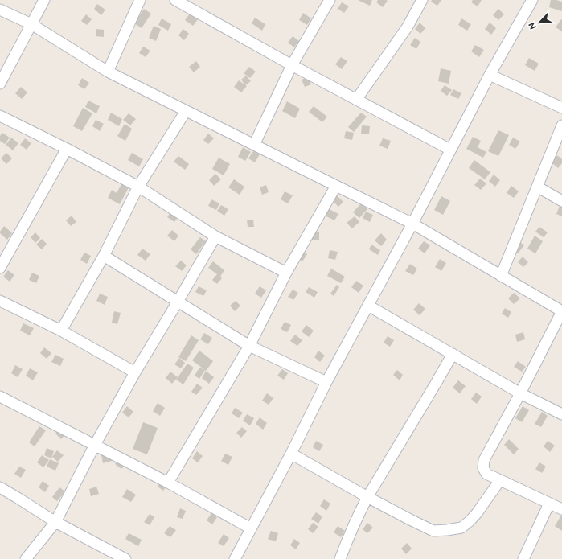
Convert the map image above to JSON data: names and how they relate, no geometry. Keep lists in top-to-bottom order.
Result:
{
  "north": "bottom left"
}
